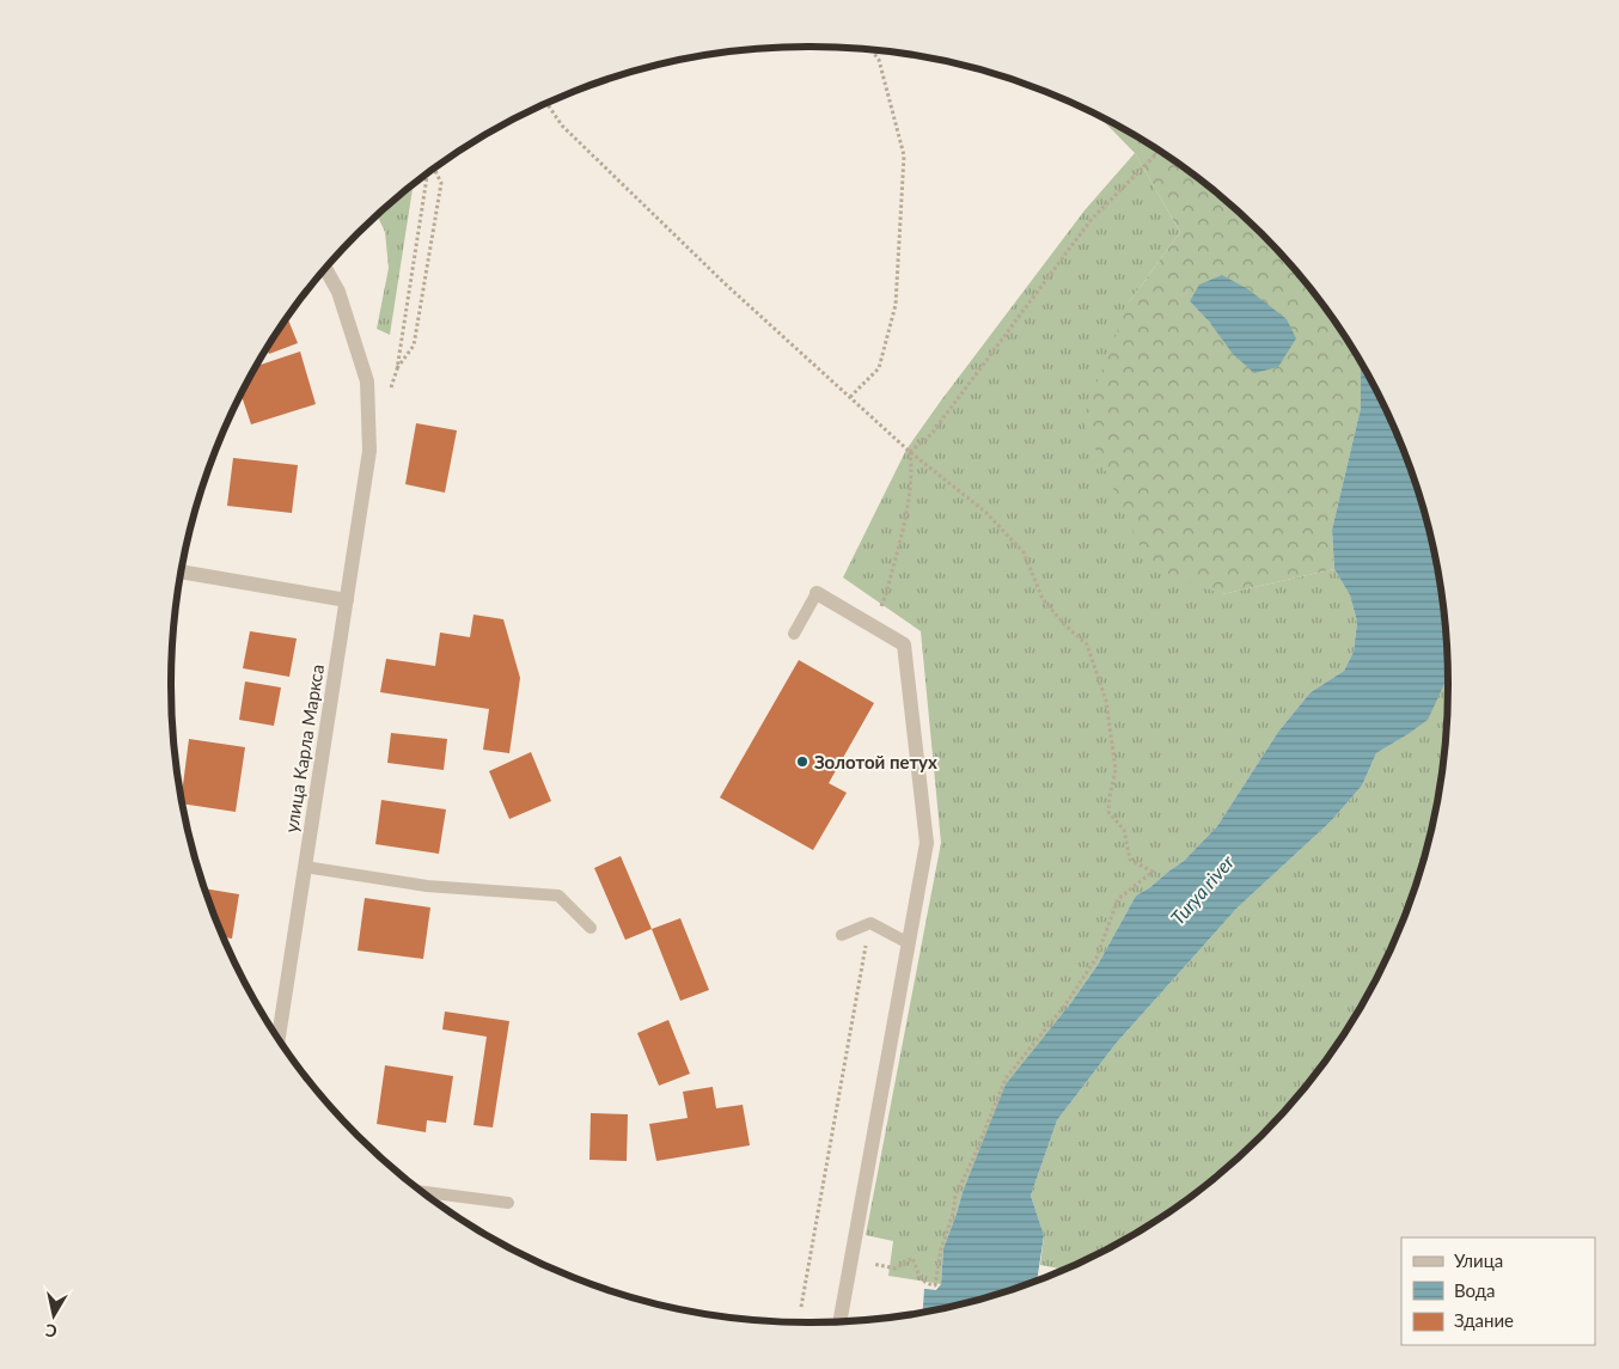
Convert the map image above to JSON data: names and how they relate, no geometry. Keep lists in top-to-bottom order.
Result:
{
  "streets": {
    "street": ["улица Карла Маркса"]
  },
  "water": ["Turya river"],
  "places": ["Золотой петух"],
  "legend": ["Улица", "Вода", "Здание"],
  "north": "bottom"
}
